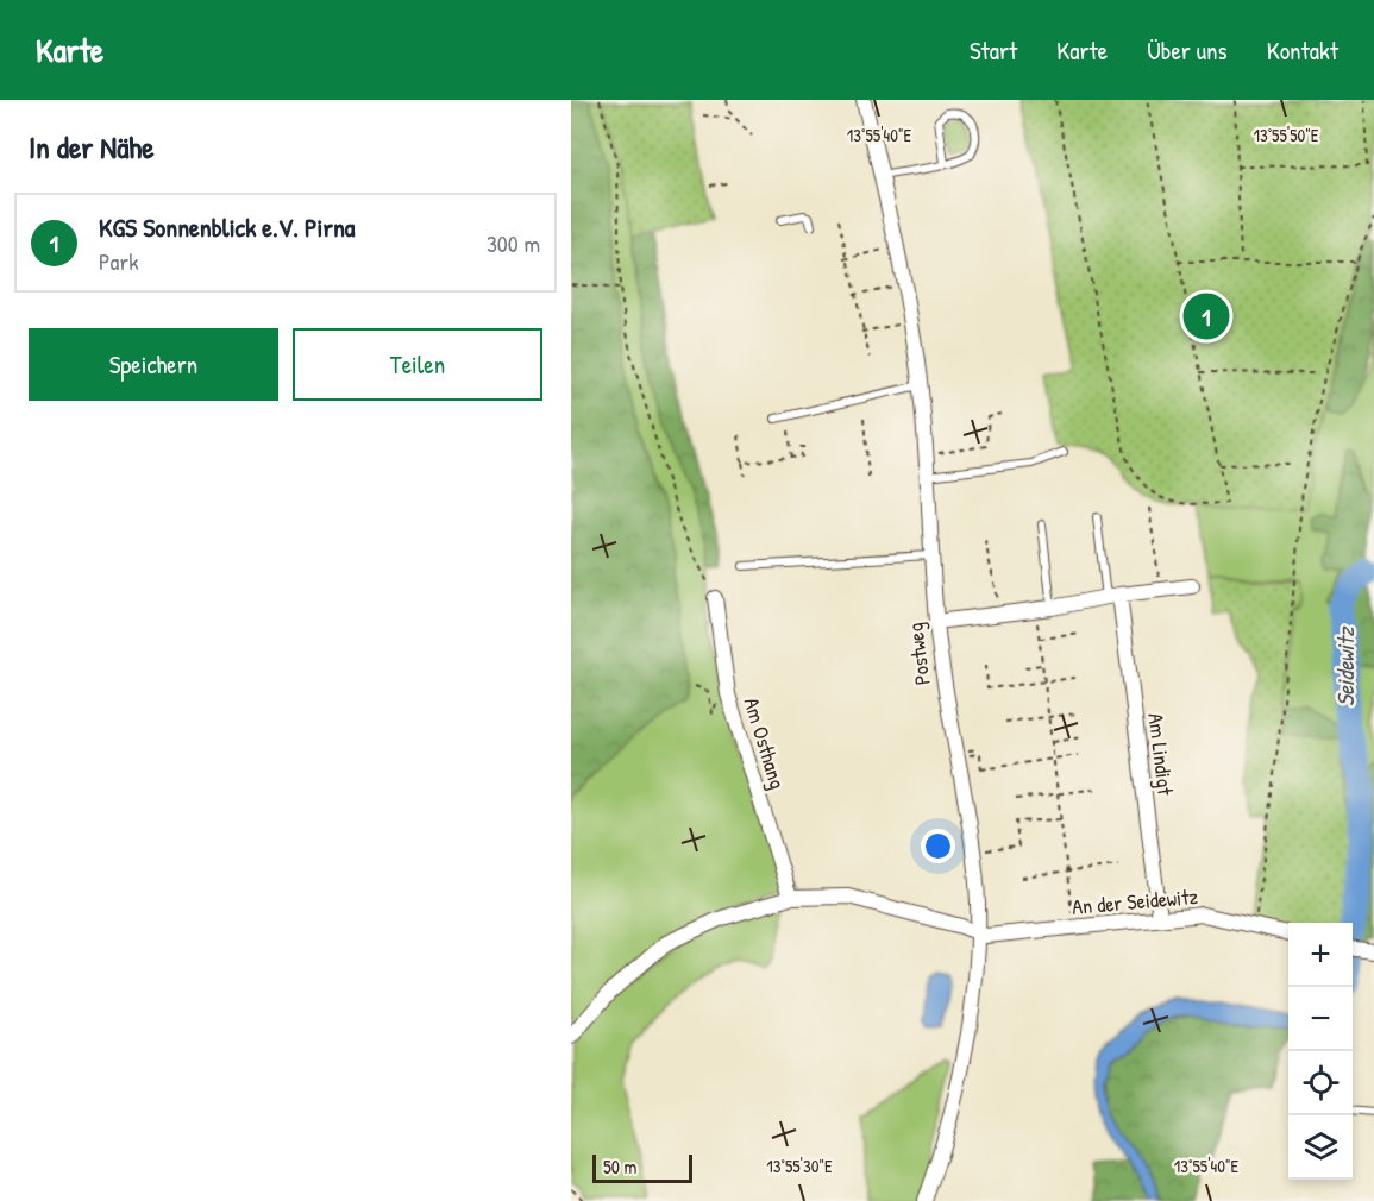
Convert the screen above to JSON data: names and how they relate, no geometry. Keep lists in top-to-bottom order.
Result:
{
  "streets": {
    "street": [
      "Postweg",
      "Am Osthang",
      "Am Lindigt",
      "An der Seidewitz"
    ]
  },
  "crossings": [
    ["Postweg", "An der Seidewitz"],
    ["Am Lindigt", "An der Seidewitz"]
  ],
  "water": ["Seidewitz"],
  "scale_bar": "50 m",
  "page": {
    "header": "Karte",
    "nav": [
      "Start",
      "Karte",
      "Über uns",
      "Kontakt"
    ],
    "heading": "In der Nähe",
    "list": [
      {
        "mark": "1",
        "name": "KGS Sonnenblick e.V. Pirna",
        "note": "Park",
        "value": "300 m"
      }
    ],
    "pins": "1",
    "buttons": ["Speichern", "Teilen"],
    "map_buttons": ["+", "−"],
    "scale": "50 m"
  },
  "coordinates": ["13°55'40\"E", "13°55'50\"E", "13°55'30\"E"]
}
